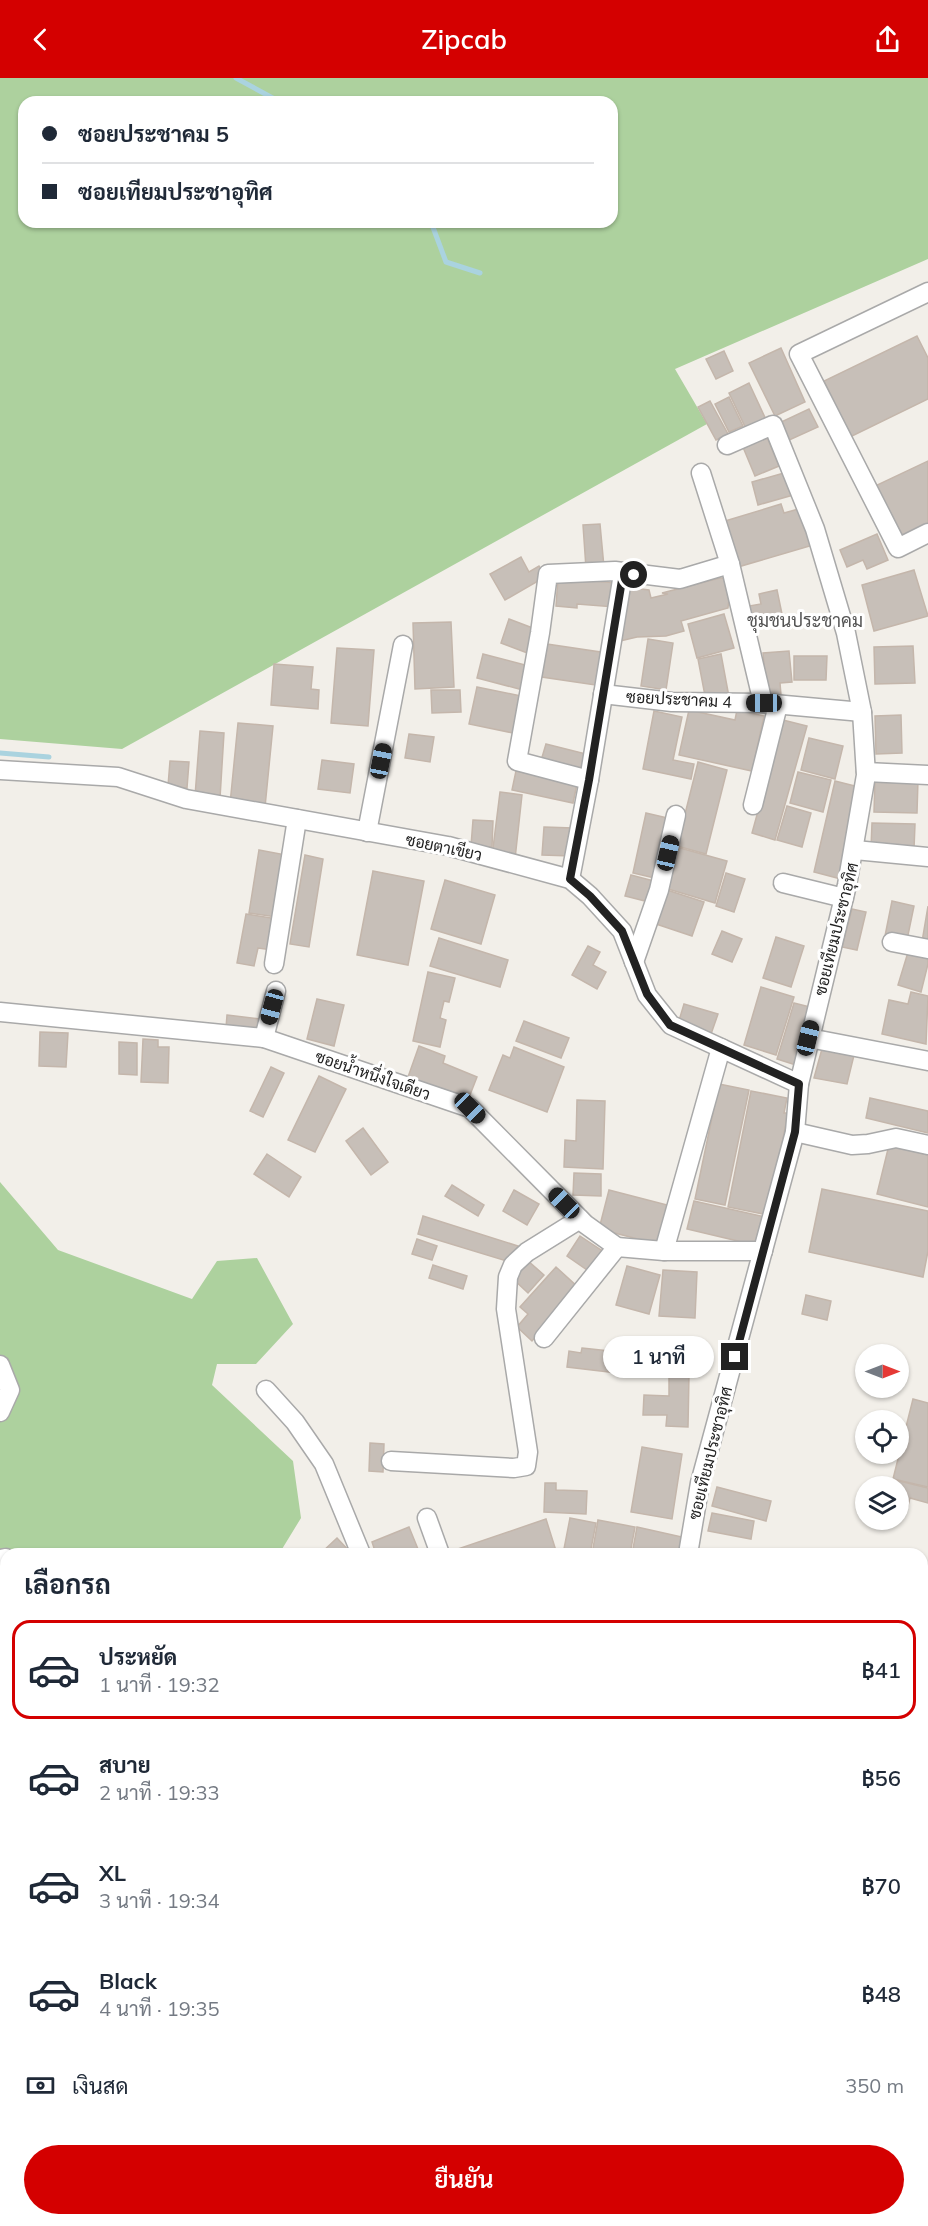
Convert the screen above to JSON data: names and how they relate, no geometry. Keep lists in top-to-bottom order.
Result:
{
  "streets": {
    "street": [
      "ซอยประชาคม 4",
      "ซอยตาเขียว",
      "ซอยเทียมประชาอุทิศ",
      "ซอยน้ำหนึ่งใจเดียว"
    ]
  },
  "crossings": [
    ["ซอยประชาคม 4", "ซอยเทียมประชาอุทิศ"],
    ["ซอยตาเขียว", "ซอยเทียมประชาอุทิศ"]
  ],
  "districts": ["ชุมชนประชาคม"],
  "north": "right",
  "page": {
    "header": "Zipcab",
    "banner": ["ซอยประชาคม 5", "ซอยเทียมประชาอุทิศ"],
    "bubble": "1 นาที",
    "heading": "เลือกรถ",
    "list": [
      {
        "name": "ประหยัด",
        "note": "1 นาที · 19:32",
        "value": "฿41"
      },
      {
        "name": "สบาย",
        "note": "2 นาที · 19:33",
        "value": "฿56"
      },
      {
        "name": "XL",
        "note": "3 นาที · 19:34",
        "value": "฿70"
      },
      {
        "name": "Black",
        "note": "4 นาที · 19:35",
        "value": "฿48"
      }
    ],
    "pay": ["เงินสด", "350 m"],
    "buttons": "ยืนยัน"
  }
}
